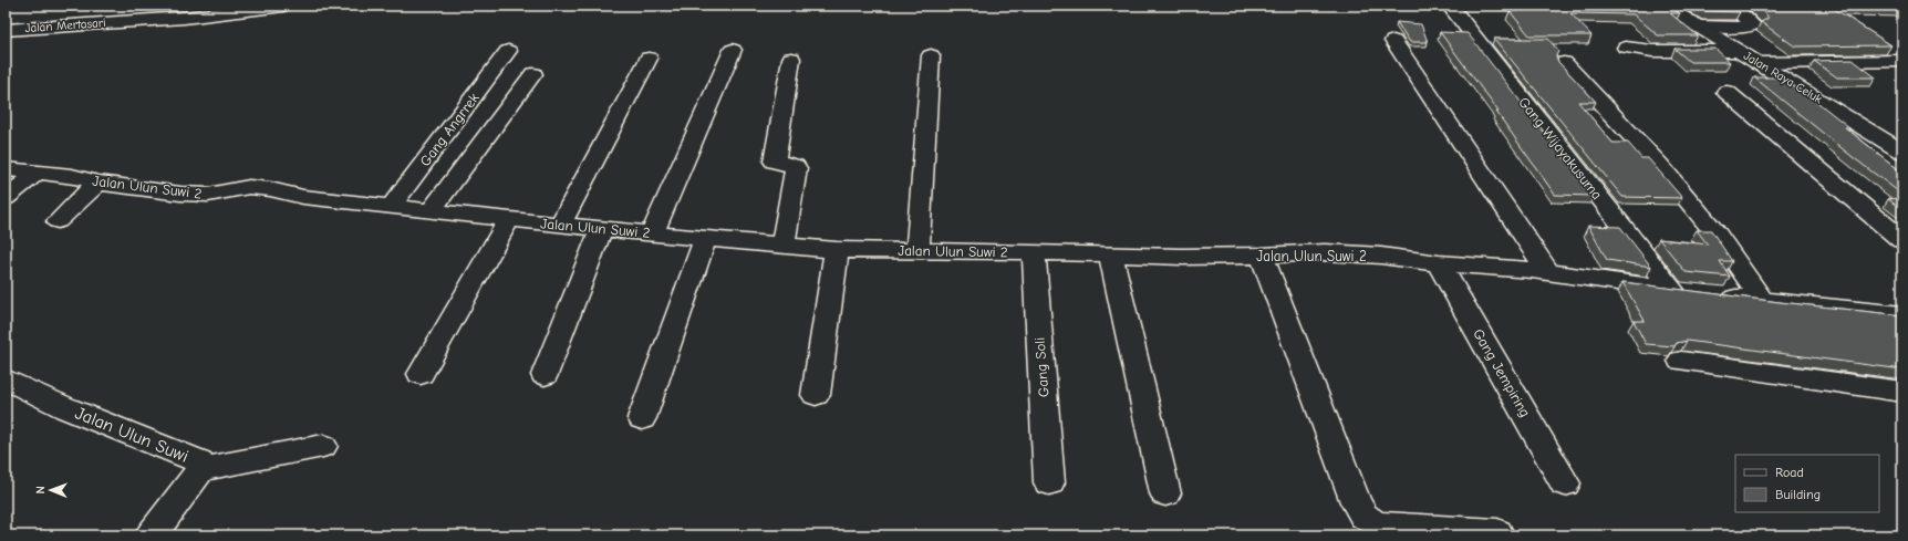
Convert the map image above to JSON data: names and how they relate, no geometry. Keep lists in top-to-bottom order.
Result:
{
  "streets": {
    "main road": [
      "Jalan Mertasari",
      "Jalan Raya Celuk",
      "Gang Angrrek",
      "Gang Wijayakusuma",
      "Jalan Ulun Suwi 2",
      "Gang Soli",
      "Gang Jempiring",
      "Jalan Ulun Suwi"
    ]
  },
  "crossings": [
    ["Gang Angrrek", "Jalan Ulun Suwi 2"],
    ["Gang Wijayakusuma", "Jalan Ulun Suwi 2"],
    ["Jalan Ulun Suwi 2", "Gang Soli"],
    ["Jalan Ulun Suwi 2", "Gang Jempiring"]
  ],
  "legend": ["Road", "Building"],
  "north": "left"
}
